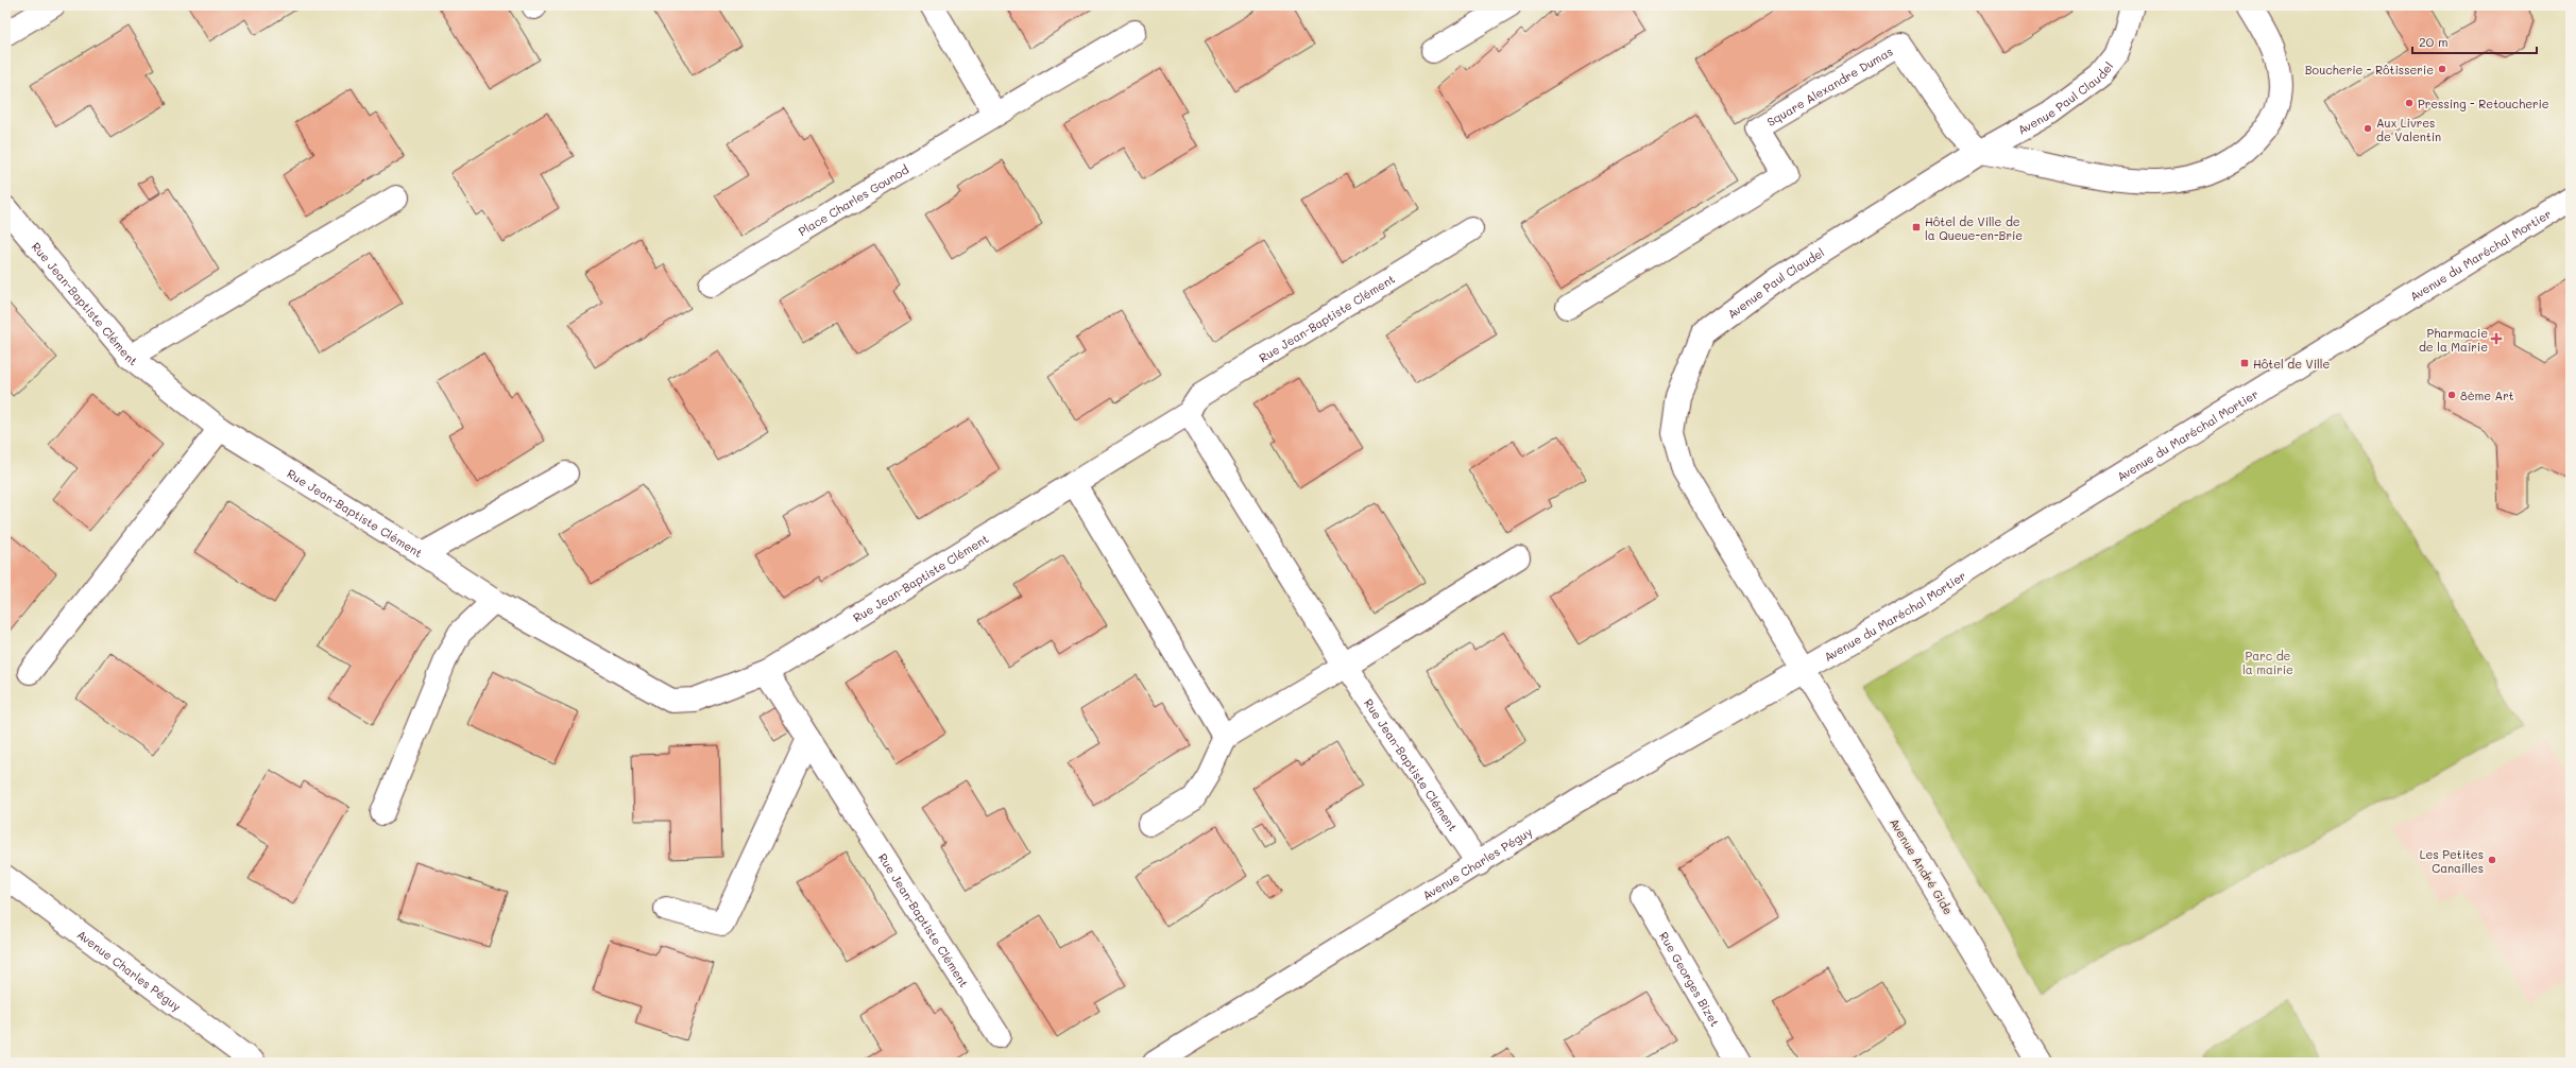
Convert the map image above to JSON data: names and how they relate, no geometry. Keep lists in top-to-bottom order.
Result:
{
  "streets": {
    "street": [
      "Square Alexandre Dumas",
      "Avenue Paul Claudel",
      "Place Charles Gounod",
      "Avenue du Maréchal Mortier",
      "Rue Jean-Baptiste Clément",
      "Avenue Charles Péguy",
      "Avenue André Gide",
      "Rue Georges Bizet"
    ]
  },
  "crossings": [
    ["Square Alexandre Dumas", "Avenue Paul Claudel"],
    ["Avenue Paul Claudel", "Avenue du Maréchal Mortier"],
    ["Avenue Paul Claudel", "Avenue Charles Péguy"],
    ["Avenue Paul Claudel", "Avenue André Gide"],
    ["Avenue du Maréchal Mortier", "Avenue Charles Péguy"],
    ["Avenue du Maréchal Mortier", "Avenue André Gide"],
    ["Rue Jean-Baptiste Clément", "Avenue Charles Péguy"],
    ["Avenue Charles Péguy", "Avenue André Gide"]
  ],
  "parks": ["Parc de la mairie"],
  "places": {
    "other": [
      "Boucherie - Rôtisserie",
      "Pressing - Retoucherie",
      "Aux Livres de Valentin",
      "8ème Art",
      "Les Petites Canailles"
    ],
    "transit": ["Hôtel de Ville de la Queue-en-Brie", "Hôtel de Ville"],
    "health": ["Pharmacie de la Mairie"]
  },
  "scale_bar": "20 m"
}
